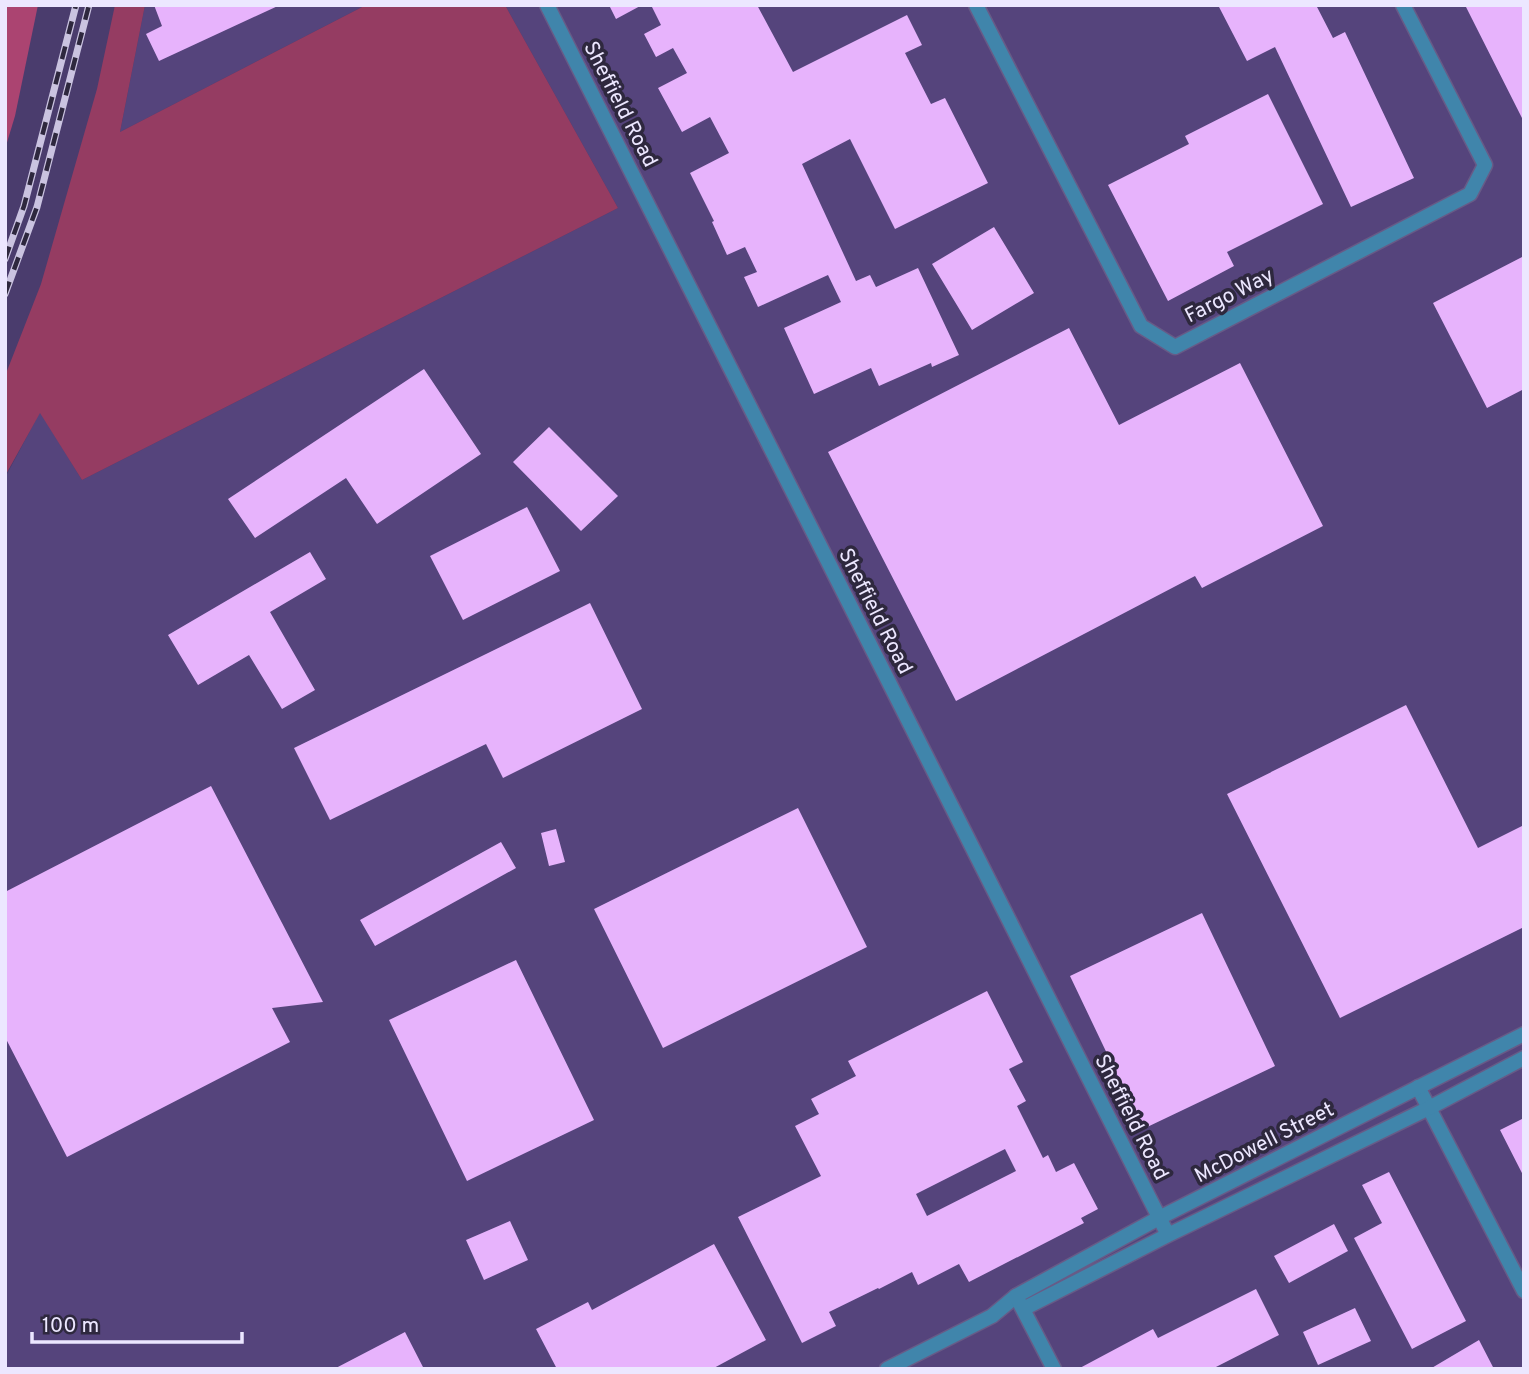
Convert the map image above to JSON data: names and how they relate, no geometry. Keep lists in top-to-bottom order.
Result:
{
  "streets": {
    "street": ["Sheffield Road", "Fargo Way", "McDowell Street"]
  },
  "crossings": [
    ["Sheffield Road", "McDowell Street"]
  ],
  "scale_bar": "100 m"
}
